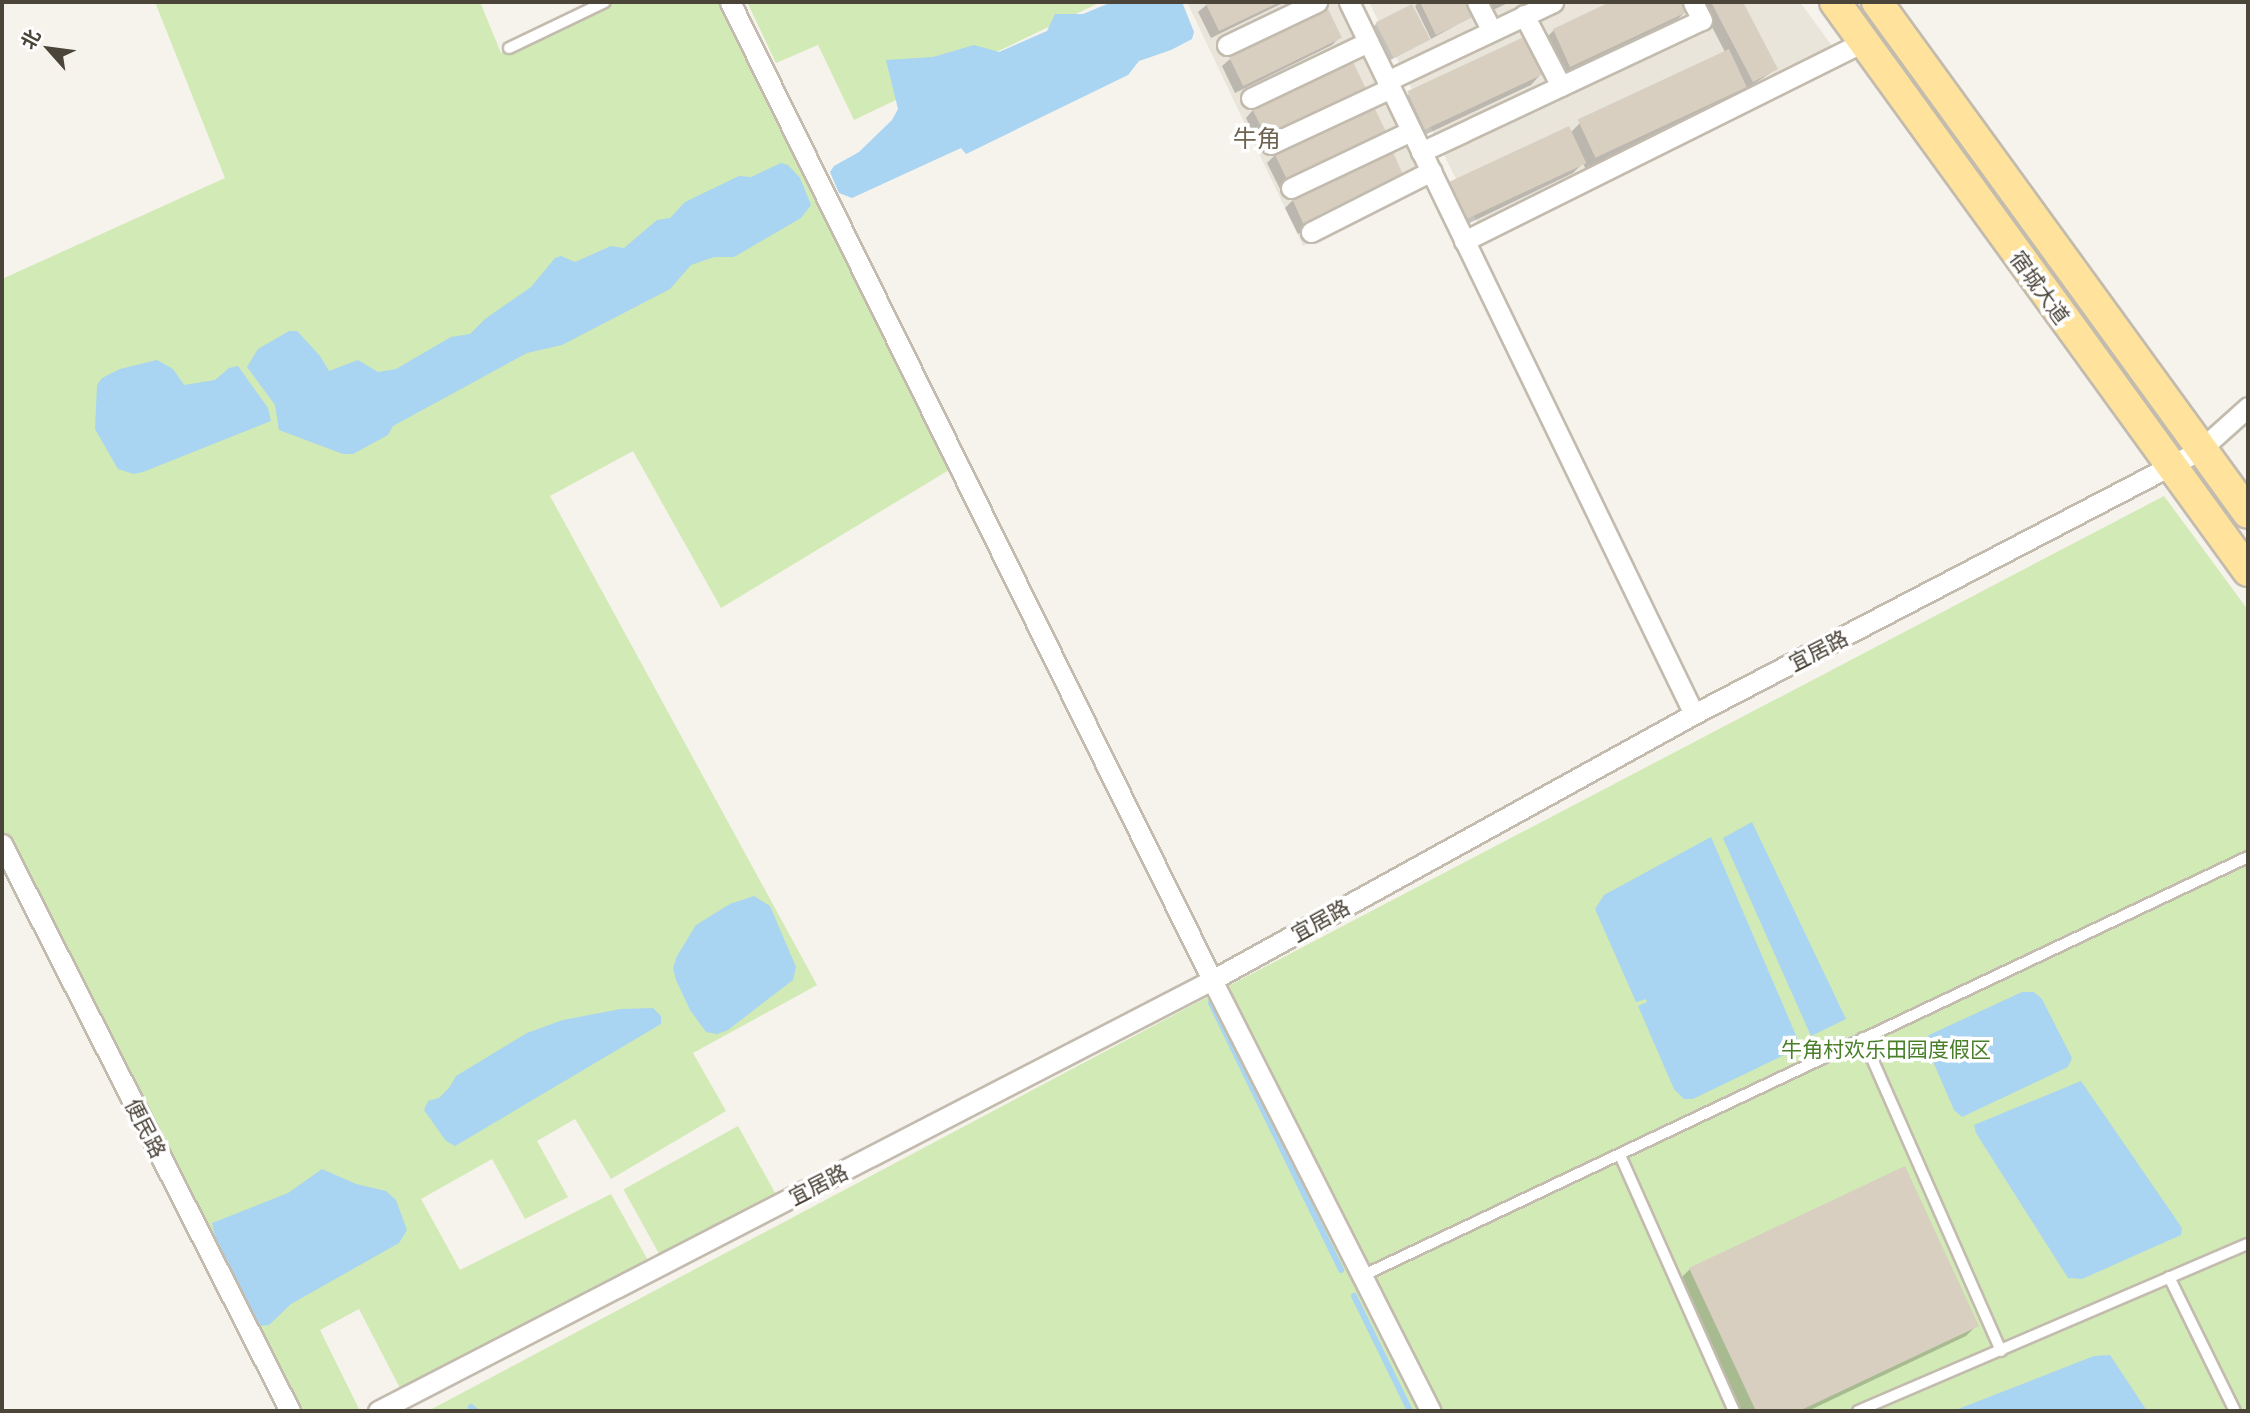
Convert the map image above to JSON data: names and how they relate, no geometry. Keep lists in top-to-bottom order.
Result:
{
  "streets": {
    "main road": ["宿城大道"],
    "street": ["宜居路", "便民路"]
  },
  "crossings": [
    ["宿城大道", "宜居路"]
  ],
  "districts": ["牛角"],
  "parks": ["牛角村欢乐田园度假区"],
  "north": "top left"
}
